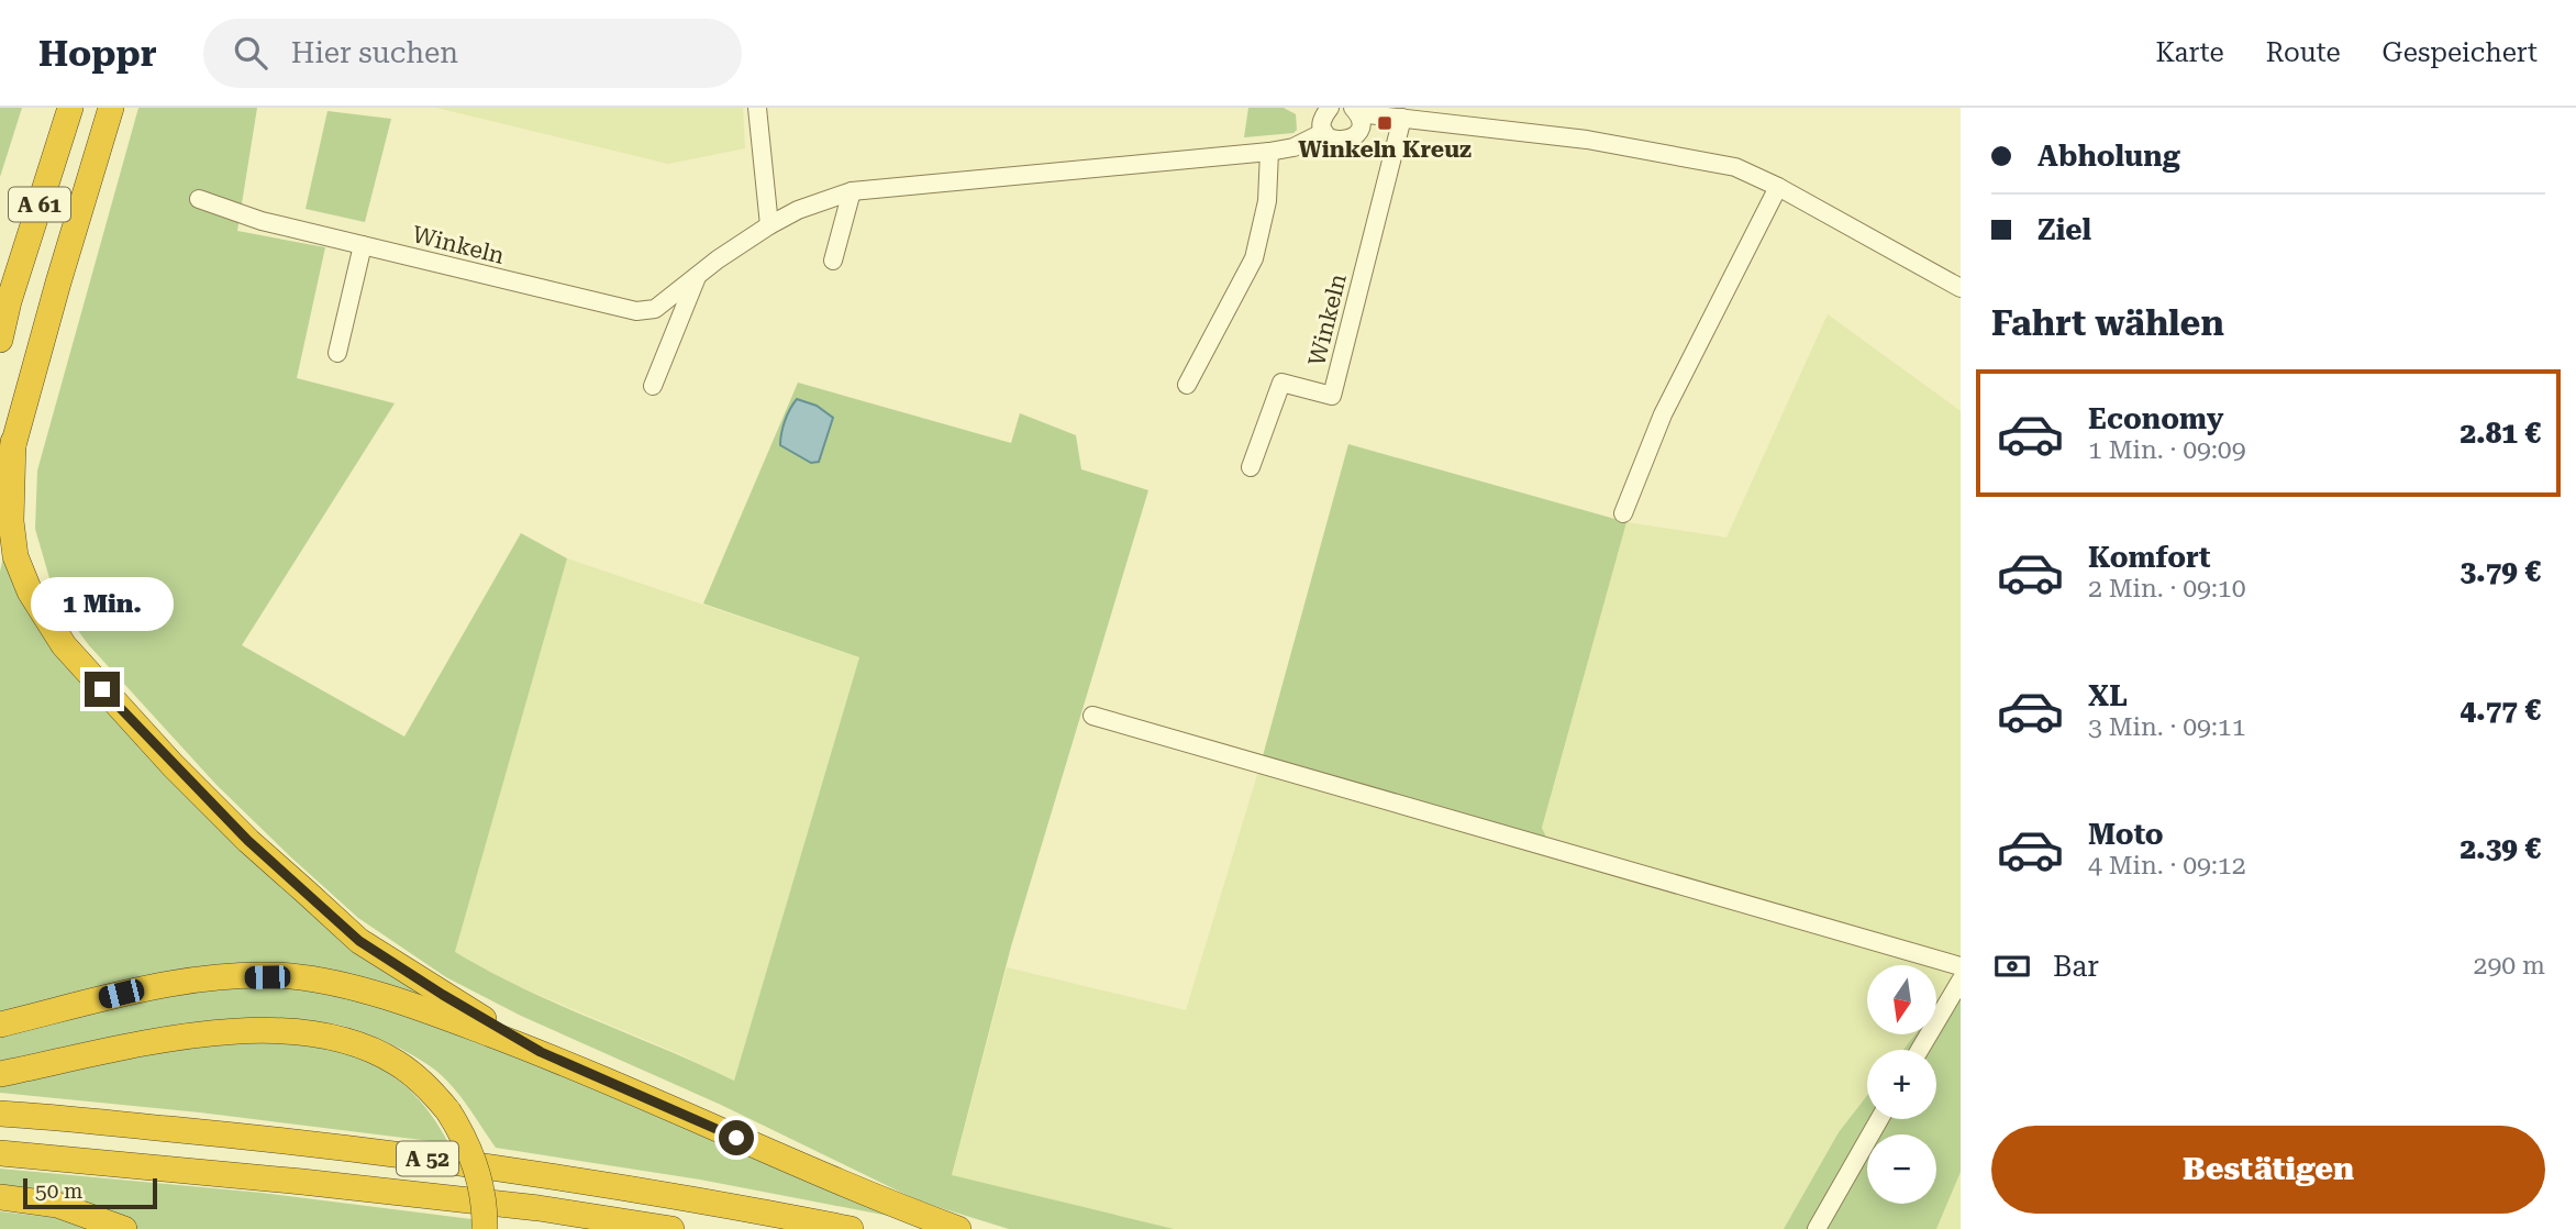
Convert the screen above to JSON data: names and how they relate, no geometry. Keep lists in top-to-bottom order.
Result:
{
  "streets": {
    "highway": ["A 61", "A 52"],
    "street": ["Winkeln"]
  },
  "places": {
    "transit": ["Winkeln Kreuz"]
  },
  "scale_bar": "50 m",
  "north": "bottom",
  "page": {
    "header": "Hoppr",
    "search": "Hier suchen",
    "nav": ["Karte", "Route", "Gespeichert"],
    "banner": ["Abholung", "Ziel"],
    "heading": "Fahrt wählen",
    "list": [
      {
        "name": "Economy",
        "note": "1 Min. · 09:09",
        "value": "2.81 €"
      },
      {
        "name": "Komfort",
        "note": "2 Min. · 09:10",
        "value": "3.79 €"
      },
      {
        "name": "XL",
        "note": "3 Min. · 09:11",
        "value": "4.77 €"
      },
      {
        "name": "Moto",
        "note": "4 Min. · 09:12",
        "value": "2.39 €"
      }
    ],
    "bubble": "1 Min.",
    "pay": ["Bar", "290 m"],
    "map_buttons": ["+", "−"],
    "buttons": "Bestätigen",
    "scale": "50 m"
  }
}
